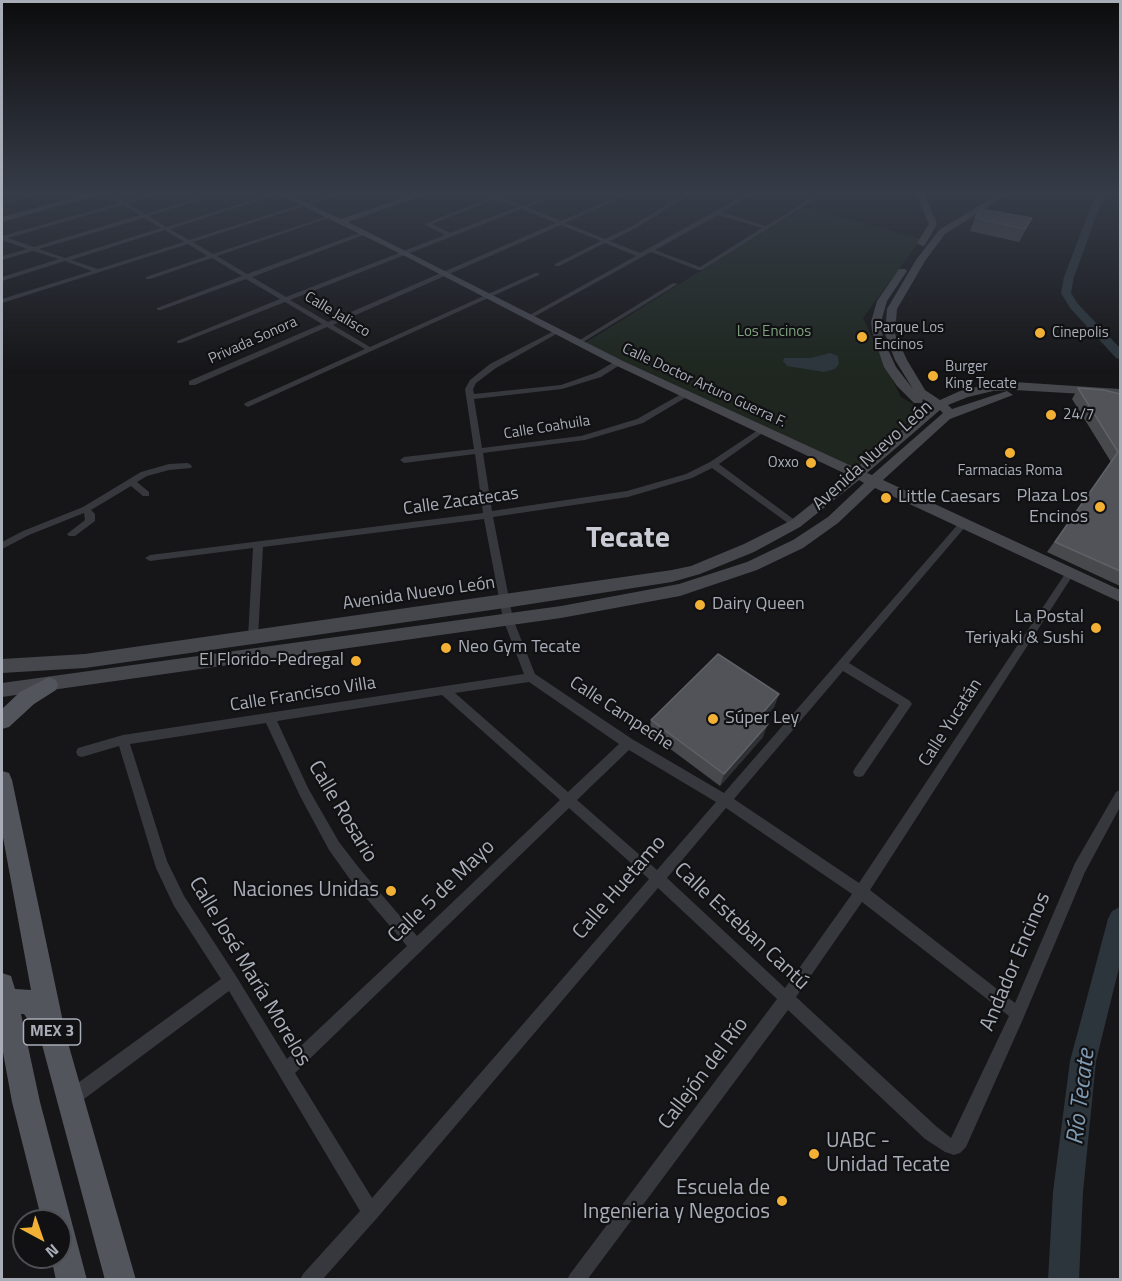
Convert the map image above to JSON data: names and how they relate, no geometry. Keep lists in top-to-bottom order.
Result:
{
  "streets": {
    "main road": ["MEX 3"],
    "street": [
      "Calle Jalisco",
      "Privada Sonora",
      "Calle Doctor Arturo Guerra F.",
      "Calle Coahuila",
      "Avenida Nuevo León",
      "Calle Zacatecas",
      "Calle Francisco Villa",
      "Calle Campeche",
      "Calle Yucatán",
      "Calle Rosario",
      "Calle Huetamo",
      "Calle 5 de Mayo",
      "Calle Esteban Cantú",
      "Andador Encinos",
      "Calle José María Morelos",
      "Callejón del Río"
    ]
  },
  "crossings": [
    ["Calle Jalisco", "Privada Sonora"],
    ["Privada Sonora", "Calle Doctor Arturo Guerra F."],
    ["Calle Doctor Arturo Guerra F.", "Calle Coahuila"],
    ["Calle Doctor Arturo Guerra F.", "Avenida Nuevo León"],
    ["Calle Doctor Arturo Guerra F.", "Calle Zacatecas"],
    ["Calle Doctor Arturo Guerra F.", "Calle Yucatán"],
    ["Calle Doctor Arturo Guerra F.", "Calle Huetamo"],
    ["Calle Francisco Villa", "Calle Campeche"],
    ["Calle Francisco Villa", "Calle Rosario"],
    ["Calle Francisco Villa", "Calle Esteban Cantú"],
    ["Calle Francisco Villa", "Calle José María Morelos"],
    ["Calle Campeche", "Calle Yucatán"],
    ["Calle Campeche", "Calle Huetamo"],
    ["Calle Campeche", "Calle 5 de Mayo"],
    ["Calle Campeche", "Andador Encinos"],
    ["Calle Campeche", "Callejón del Río"],
    ["Calle Yucatán", "Callejón del Río"],
    ["Calle Rosario", "Calle 5 de Mayo"],
    ["Calle Huetamo", "Calle Esteban Cantú"],
    ["Calle Huetamo", "Calle José María Morelos"],
    ["Calle 5 de Mayo", "Calle Esteban Cantú"],
    ["Calle 5 de Mayo", "Calle José María Morelos"],
    ["Calle Esteban Cantú", "Andador Encinos"],
    ["Calle Esteban Cantú", "Callejón del Río"]
  ],
  "districts": ["Tecate"],
  "water": ["Río Tecate"],
  "parks": ["Los Encinos"],
  "places": [
    "Cinepolis",
    "Parque Los Encinos",
    "Burger King Tecate",
    "24/7",
    "Farmacias Roma",
    "Oxxo",
    "Little Caesars",
    "Plaza Los Encinos",
    "Dairy Queen",
    "La Postal Teriyaki & Sushi",
    "Neo Gym Tecate",
    "El Florido-Pedregal",
    "Súper Ley",
    "Naciones Unidas",
    "UABC - Unidad Tecate",
    "Escuela de Ingenieria y Negocios"
  ],
  "north": "bottom right"
}
